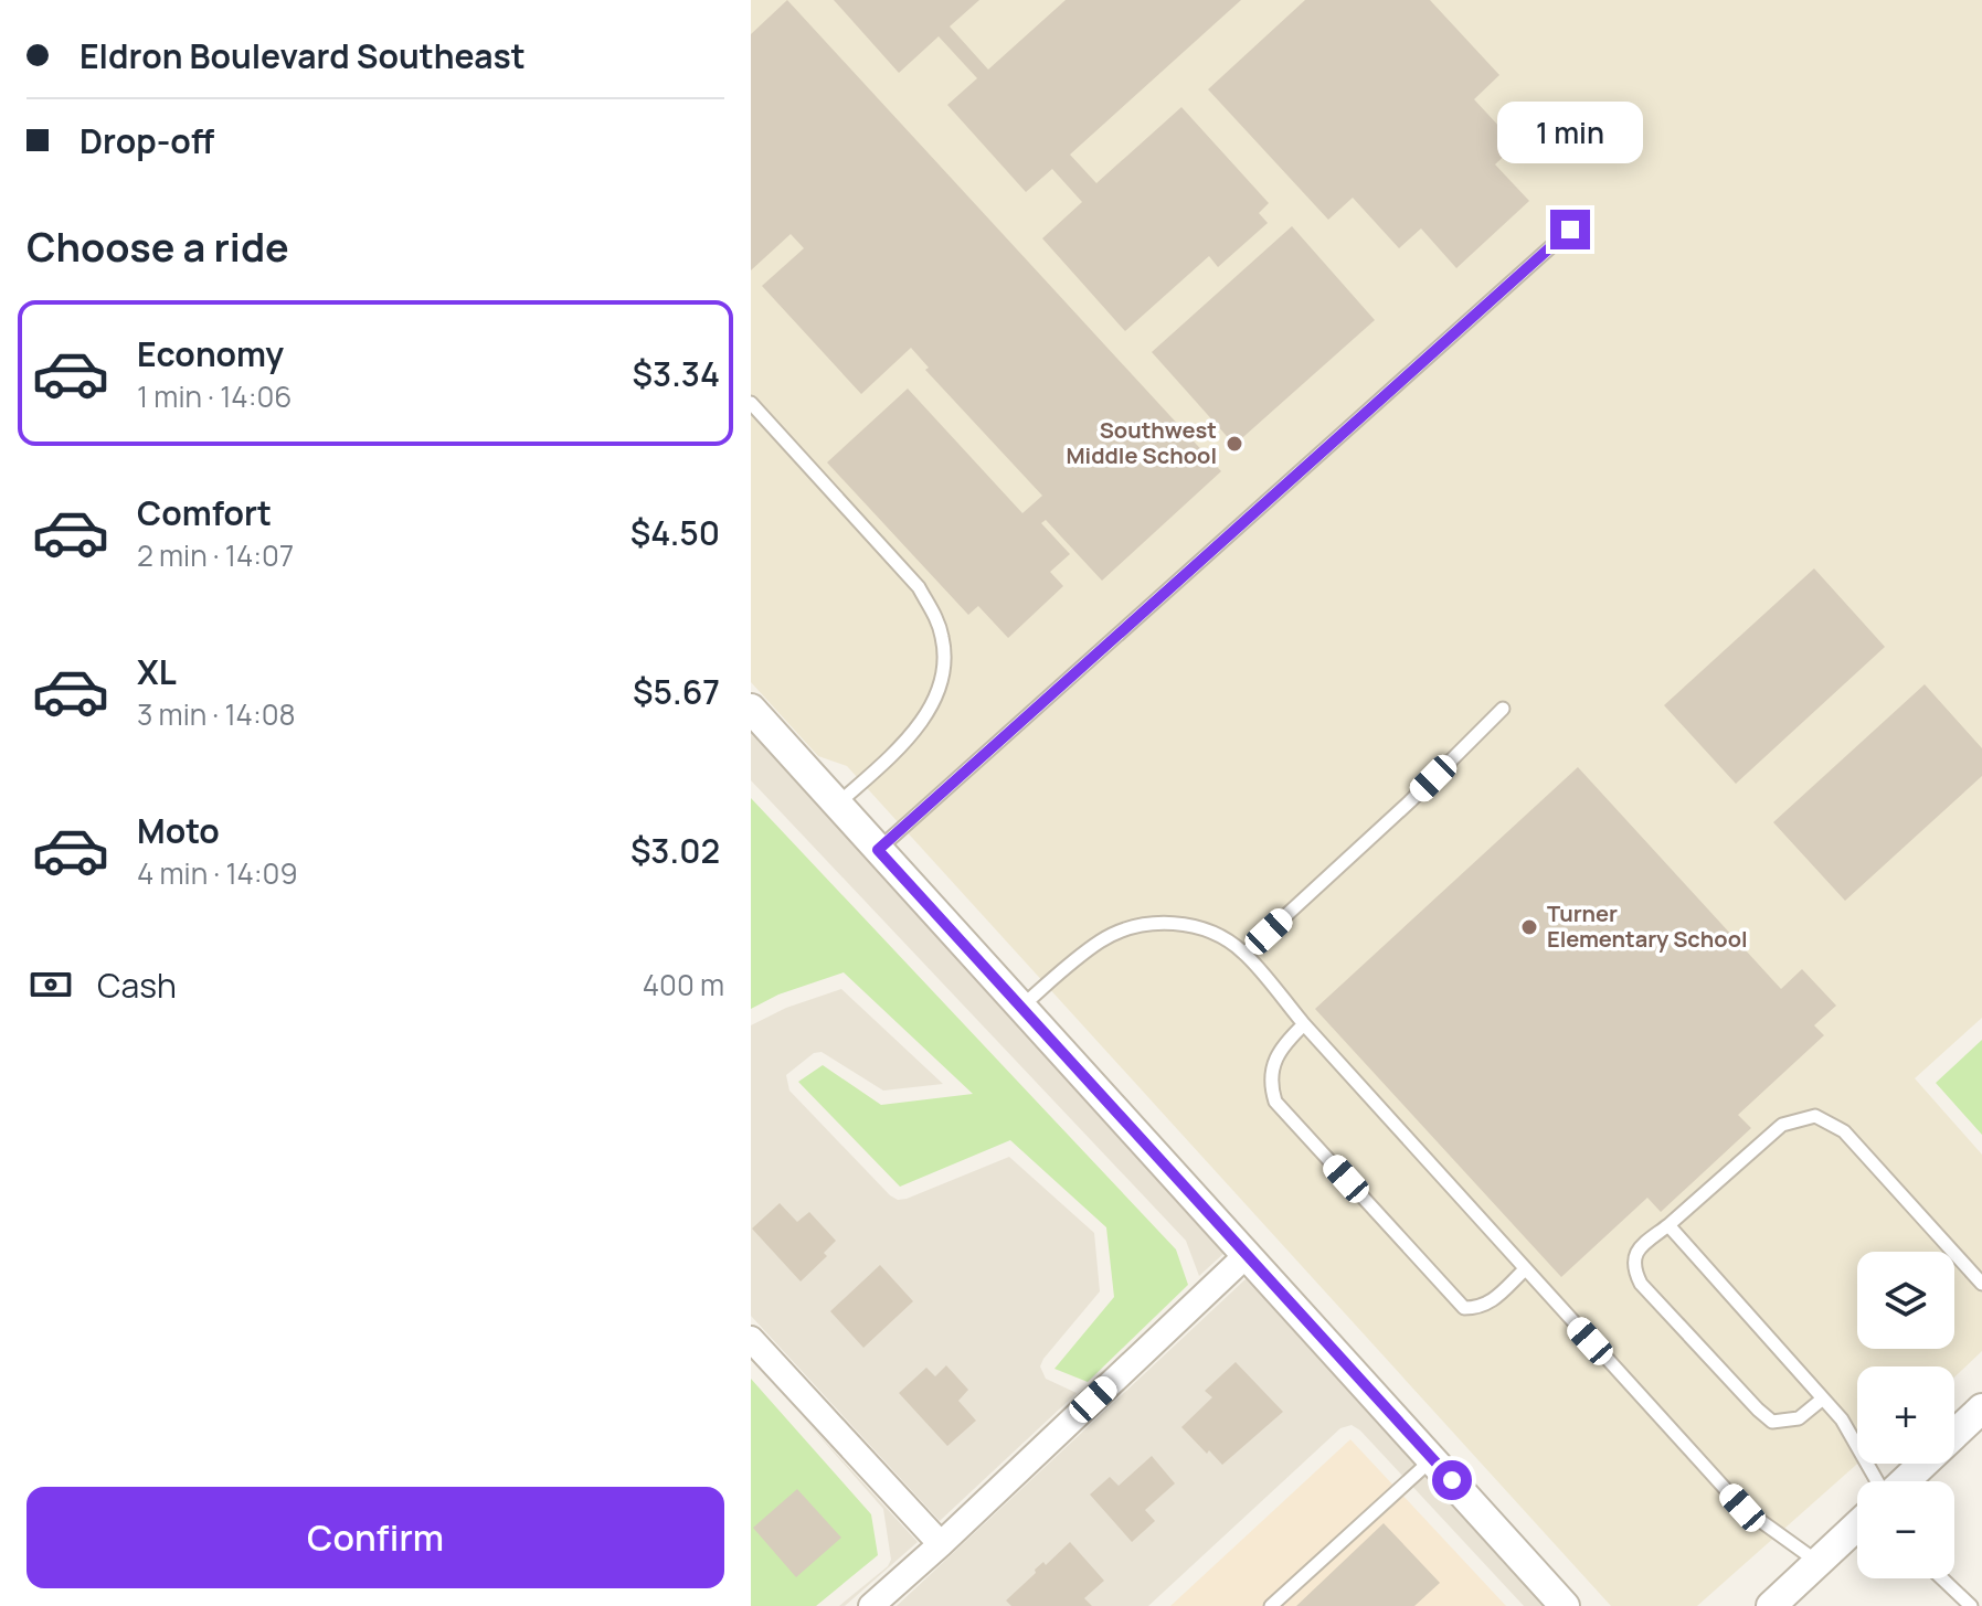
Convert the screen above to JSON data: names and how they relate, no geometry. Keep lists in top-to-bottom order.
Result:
{
  "places": ["Southwest Middle School", "Turner Elementary School"],
  "page": {
    "banner": ["Eldron Boulevard Southeast", "Drop-off"],
    "bubble": "1 min",
    "heading": "Choose a ride",
    "list": [
      {
        "name": "Economy",
        "note": "1 min · 14:06",
        "value": "$3.34"
      },
      {
        "name": "Comfort",
        "note": "2 min · 14:07",
        "value": "$4.50"
      },
      {
        "name": "XL",
        "note": "3 min · 14:08",
        "value": "$5.67"
      },
      {
        "name": "Moto",
        "note": "4 min · 14:09",
        "value": "$3.02"
      }
    ],
    "pay": ["Cash", "400 m"],
    "map_buttons": ["+", "−"],
    "buttons": "Confirm"
  }
}
